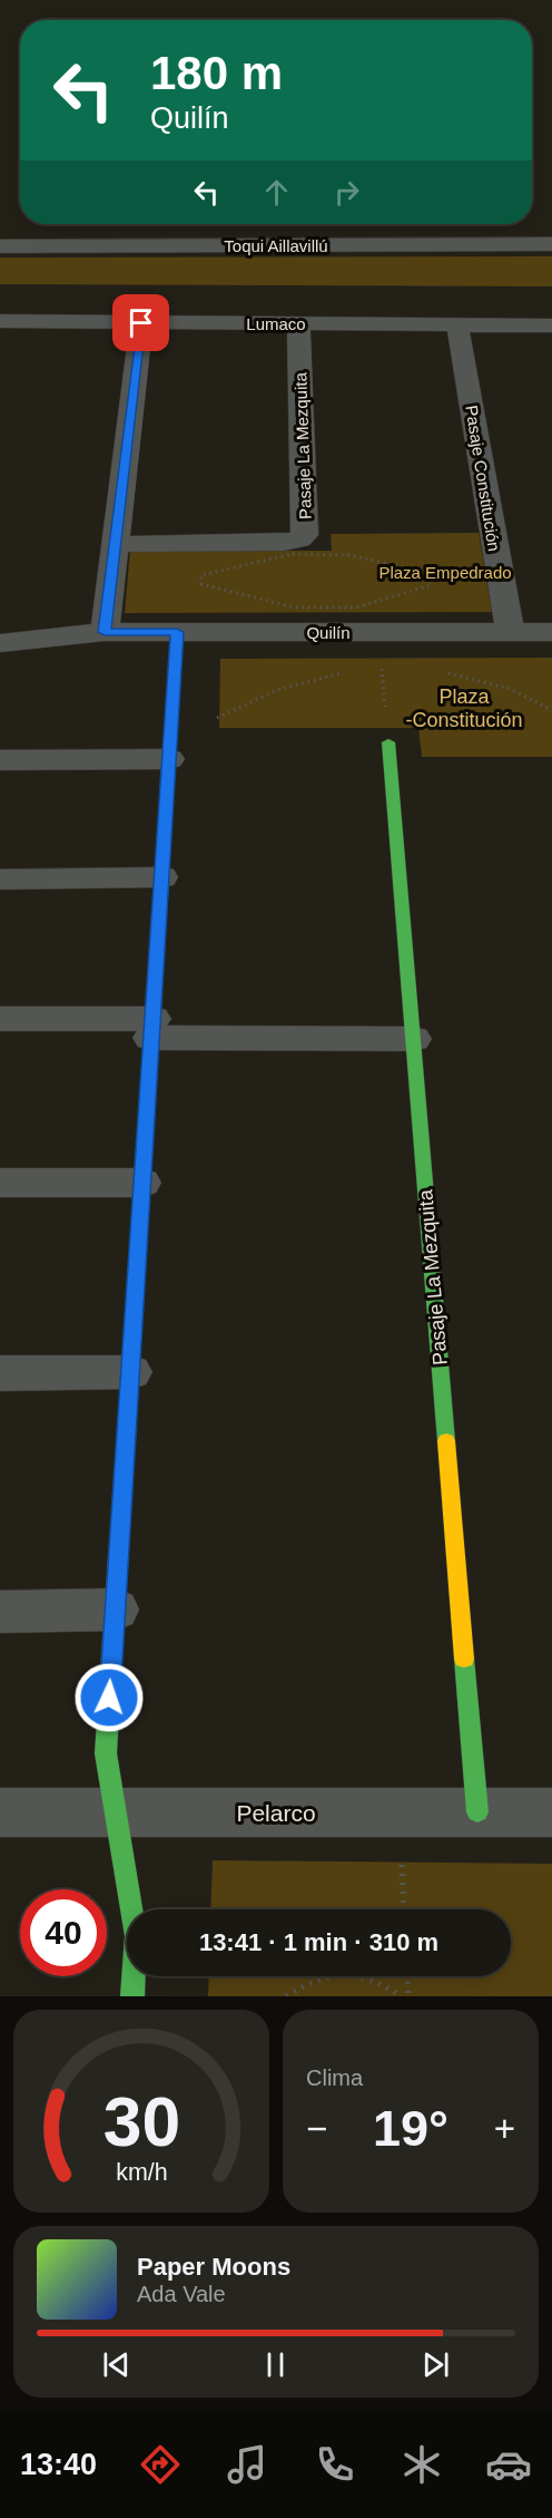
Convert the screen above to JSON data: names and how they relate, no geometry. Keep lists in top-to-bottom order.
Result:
{
  "streets": {
    "street": [
      "Toqui Aillavillú",
      "Lumaco",
      "Pasaje La Mezquita",
      "Pasaje Constitución",
      "Quilín",
      "Pelarco"
    ]
  },
  "crossings": [
    ["Lumaco", "Pasaje La Mezquita"],
    ["Lumaco", "Pasaje Constitución"],
    ["Pasaje La Mezquita", "Pelarco"],
    ["Pasaje Constitución", "Quilín"]
  ],
  "parks": ["Plaza Empedrado", "Plaza -Constitución"],
  "page": {
    "turn": ["180 m", "Quilín"],
    "limit": "40",
    "trip": "13:41 · 1 min · 310 m",
    "tile": "Clima",
    "heat": ["−", "19°", "+"],
    "song": ["Paper Moons", "Ada Vale"],
    "tabs": "13:40",
    "gauge": ["30", "km/h"]
  }
}
